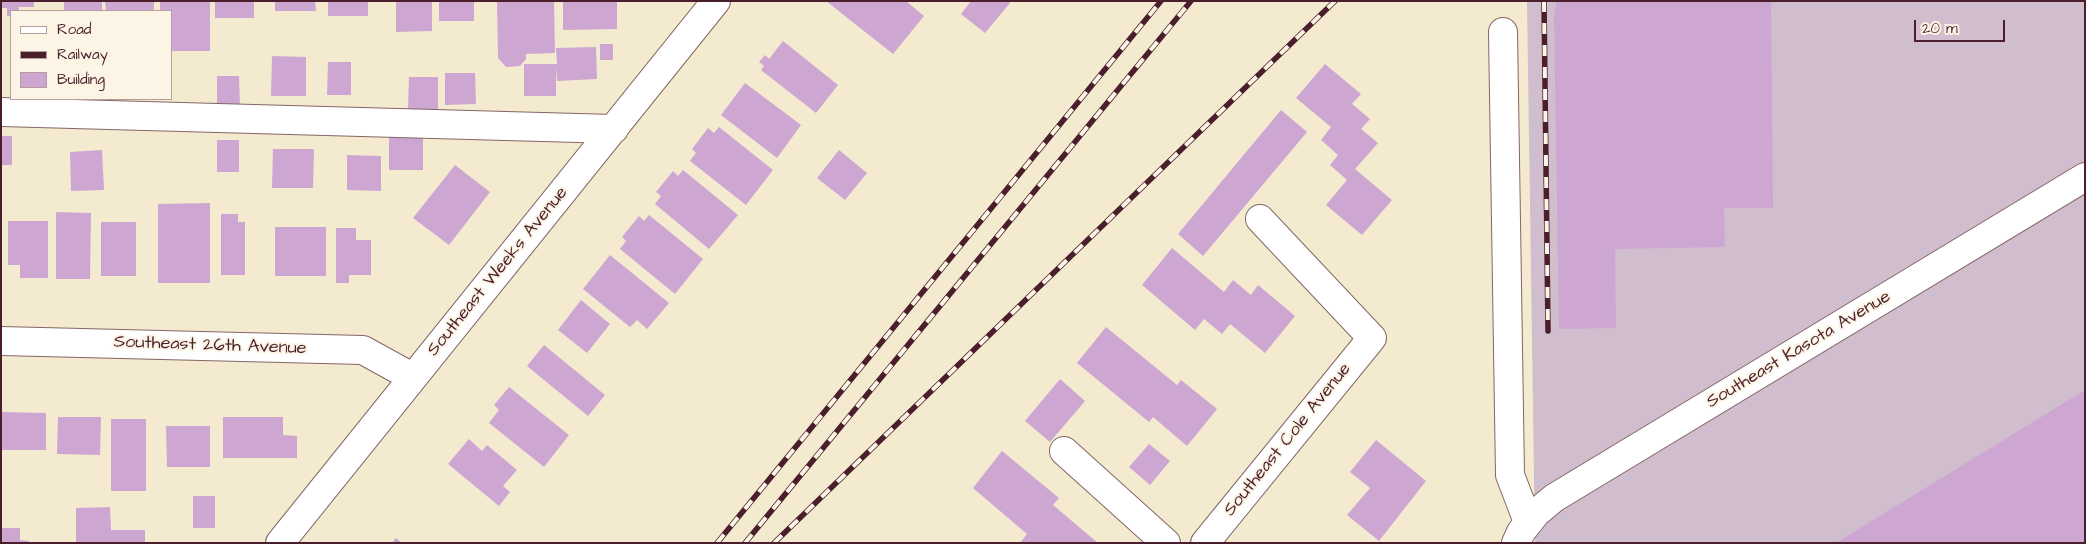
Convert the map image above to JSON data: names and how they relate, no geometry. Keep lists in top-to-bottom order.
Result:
{
  "streets": {
    "street": [
      "Southeast Weeks Avenue",
      "Southeast 26th Avenue",
      "Southeast Kasota Avenue",
      "Southeast Cole Avenue"
    ]
  },
  "crossings": [
    ["Southeast Weeks Avenue", "Southeast 26th Avenue"]
  ],
  "legend": ["Road", "Railway", "Building"],
  "scale_bar": "20 m"
}
